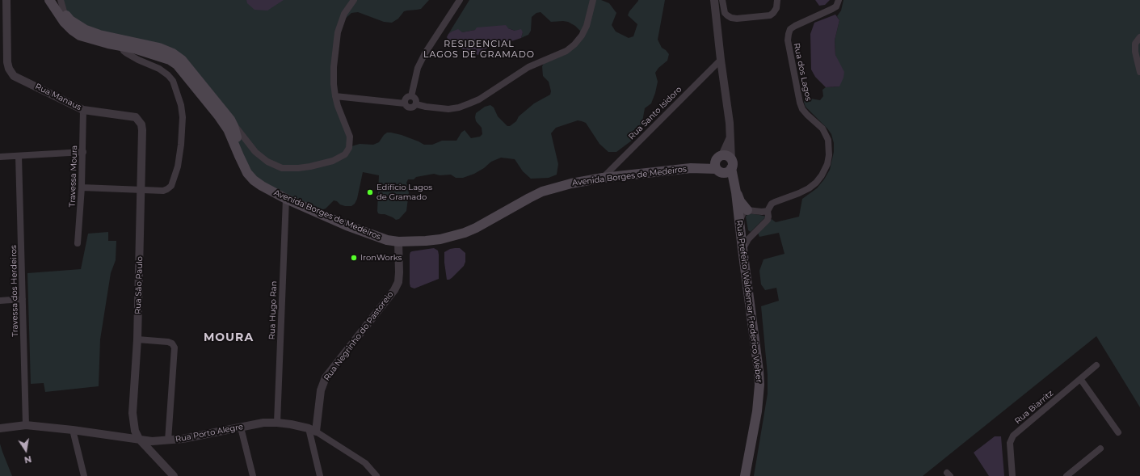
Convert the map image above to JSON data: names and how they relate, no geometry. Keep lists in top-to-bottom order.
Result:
{
  "streets": {
    "main road": ["Avenida Borges de Medeiros", "Rua Prefeito Waldemar Frederico Weber"],
    "street": [
      "Rua dos Lagos",
      "Rua Manaus",
      "Rua Santo Isidoro",
      "Travessa Moura",
      "Rua São Paulo",
      "Travessa dos Herdeiros",
      "Rua Hugo Ran",
      "Rua Negrinho do Pastoreio",
      "Rua Biarritz",
      "Rua Porto Alegre"
    ]
  },
  "crossings": [
    ["Rua Manaus", "Travessa Moura"],
    ["Rua Manaus", "Rua São Paulo"],
    ["Rua Santo Isidoro", "Avenida Borges de Medeiros"],
    ["Rua Santo Isidoro", "Rua Prefeito Waldemar Frederico Weber"],
    ["Avenida Borges de Medeiros", "Rua Prefeito Waldemar Frederico Weber"],
    ["Avenida Borges de Medeiros", "Rua Hugo Ran"],
    ["Avenida Borges de Medeiros", "Rua Negrinho do Pastoreio"],
    ["Rua São Paulo", "Rua Porto Alegre"],
    ["Travessa dos Herdeiros", "Rua Porto Alegre"],
    ["Rua Hugo Ran", "Rua Porto Alegre"],
    ["Rua Negrinho do Pastoreio", "Rua Porto Alegre"]
  ],
  "districts": ["RESIDENCIAL LAGOS DE GRAMADO", "MOURA"],
  "places": ["Edifício Lagos de Gramado", "IronWorks"],
  "north": "bottom"
}
